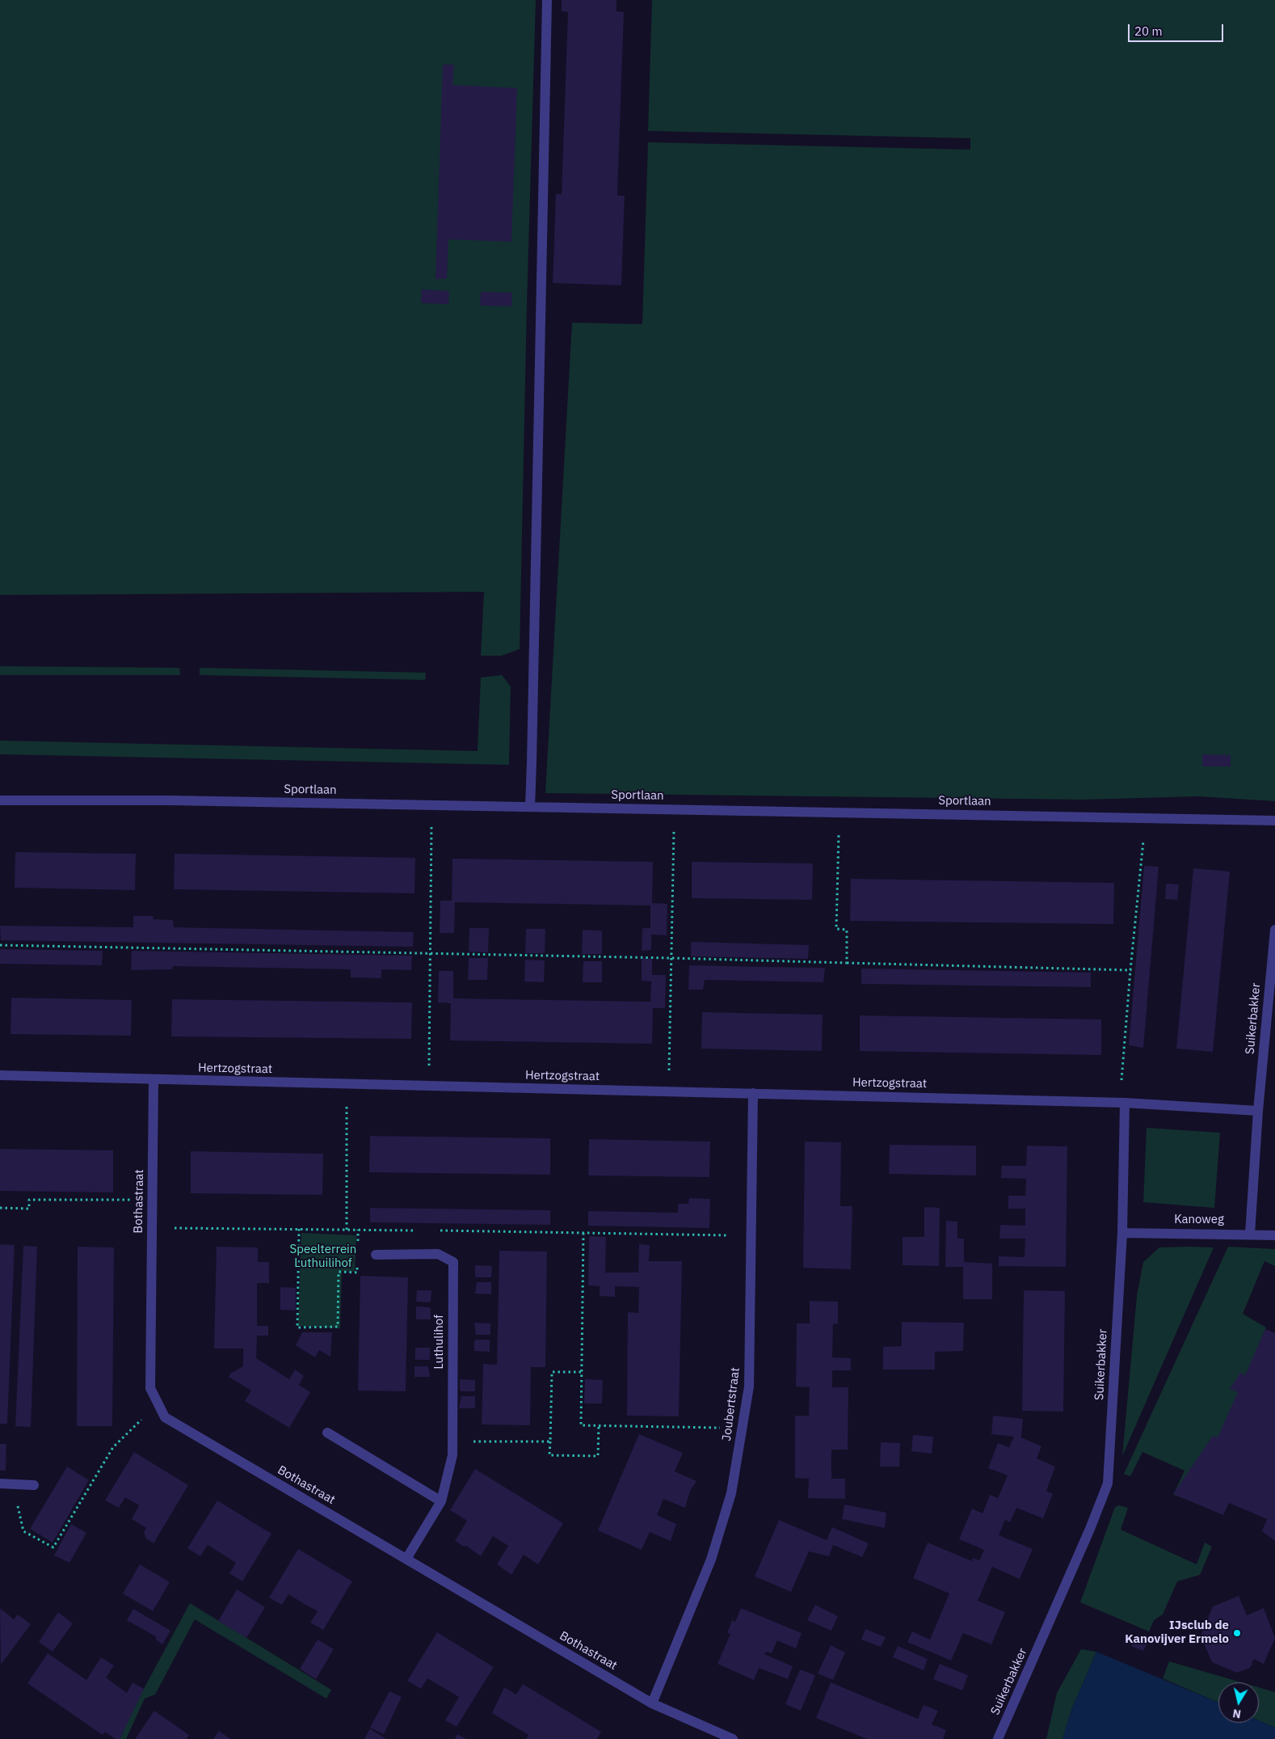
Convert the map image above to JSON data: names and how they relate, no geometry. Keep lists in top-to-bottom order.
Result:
{
  "streets": {
    "street": [
      "Sportlaan",
      "Suikerbakker",
      "Hertzogstraat",
      "Bothastraat",
      "Kanoweg",
      "Luthulihof",
      "Joubertstraat"
    ]
  },
  "crossings": [
    ["Suikerbakker", "Hertzogstraat"],
    ["Suikerbakker", "Kanoweg"],
    ["Hertzogstraat", "Bothastraat"],
    ["Hertzogstraat", "Joubertstraat"],
    ["Bothastraat", "Luthulihof"],
    ["Bothastraat", "Joubertstraat"]
  ],
  "parks": ["Speelterrein Luthuilihof"],
  "places": ["IJsclub de Kanovijver Ermelo"],
  "scale_bar": "20 m",
  "north": "bottom"
}
